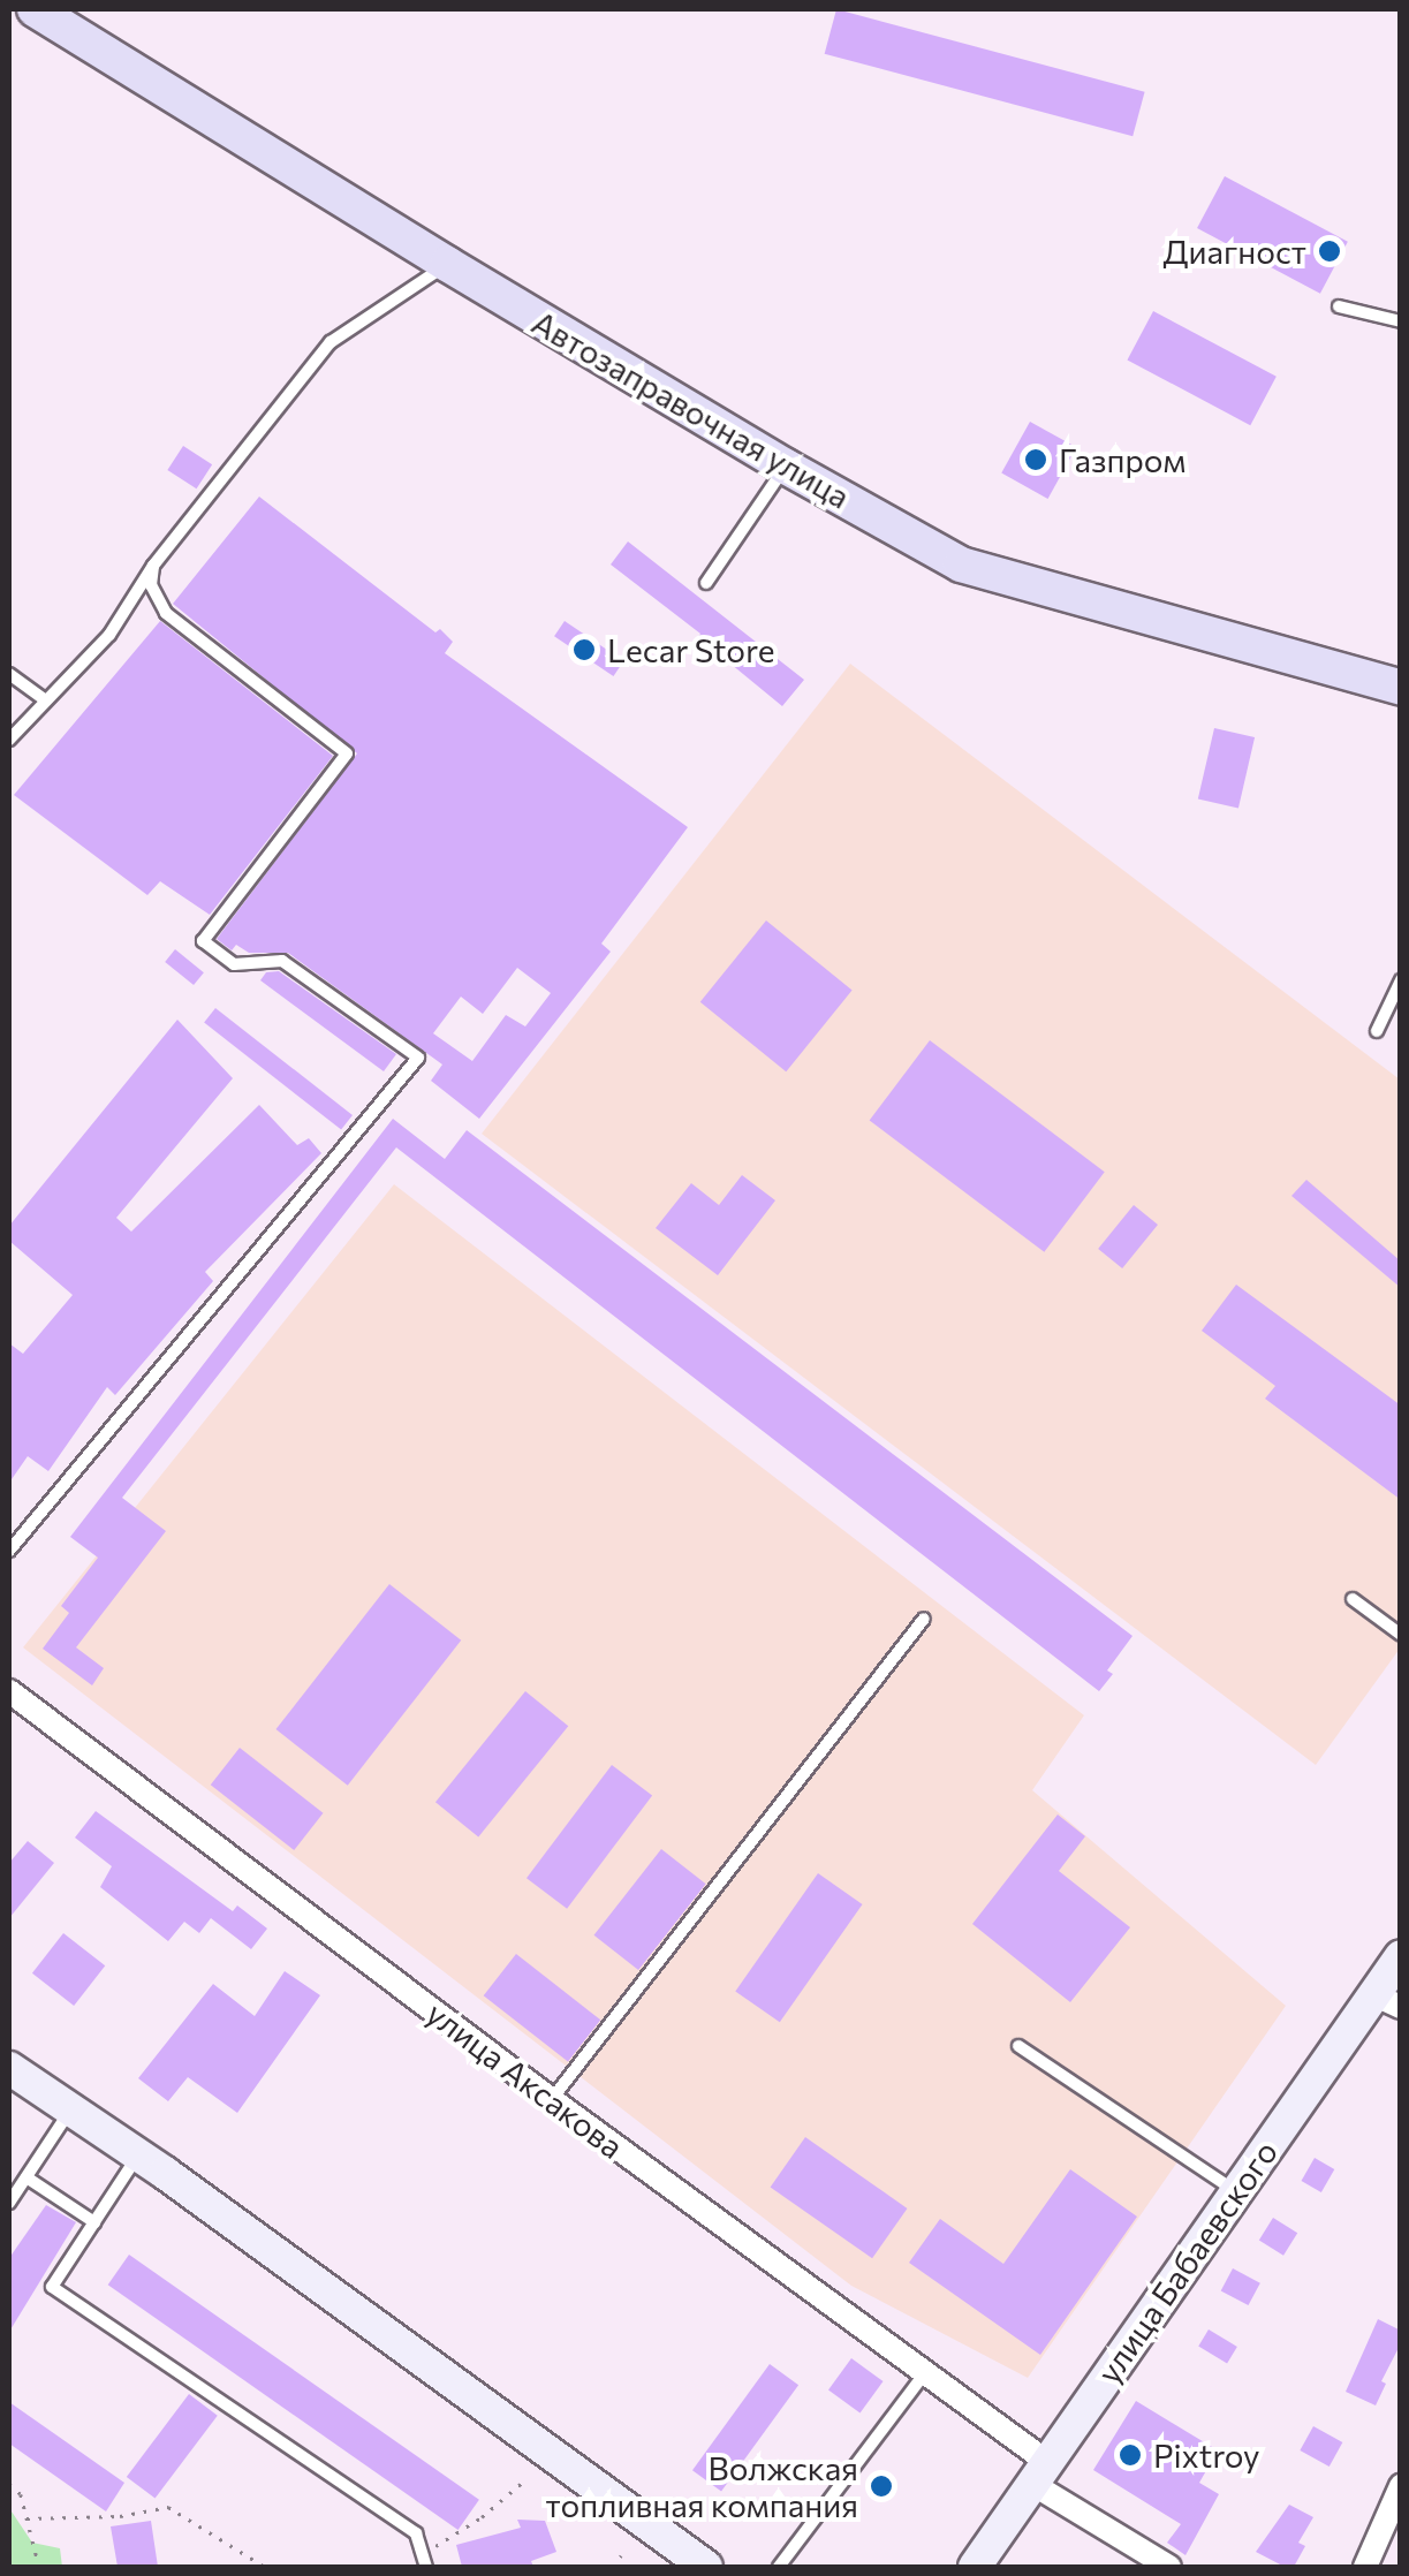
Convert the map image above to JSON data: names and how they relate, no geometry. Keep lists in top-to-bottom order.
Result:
{
  "streets": {
    "main road": ["Автозаправочная улица", "улица Бабаевского"],
    "street": ["улица Аксакова"]
  },
  "crossings": [
    ["улица Аксакова", "улица Бабаевского"]
  ],
  "places": [
    "Диагност",
    "Газпром",
    "Lecar Store",
    "Pixtroy",
    "Волжская топливная компания"
  ]
}
